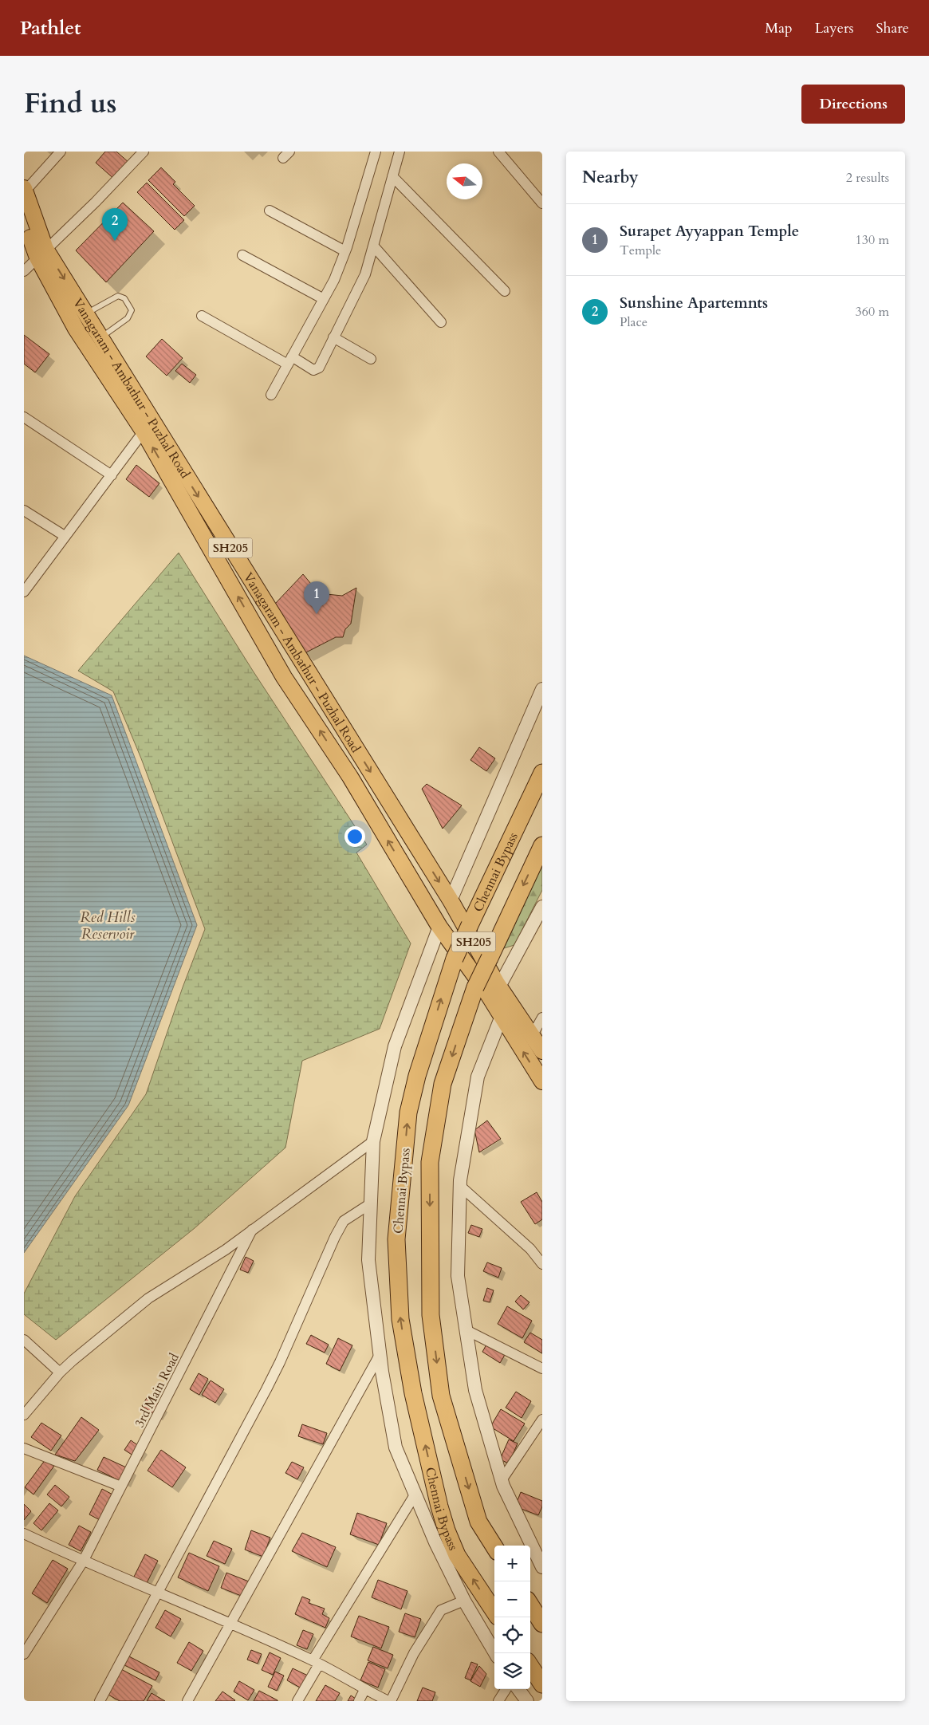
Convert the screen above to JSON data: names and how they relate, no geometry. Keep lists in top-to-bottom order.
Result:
{
  "streets": {
    "highway": ["Chennai Bypass"],
    "main road": ["Vanagaram - Ambathur - Puzhal Road", "SH205"],
    "street": ["3rd Main Road"]
  },
  "water": ["Red Hills Reservoir"],
  "north": "left",
  "page": {
    "header": "Pathlet",
    "nav": ["Map", "Layers", "Share"],
    "title": "Find us",
    "buttons": "Directions",
    "heading": ["Nearby", "2 results"],
    "list": [
      {
        "mark": "1",
        "name": "Surapet Ayyappan Temple",
        "note": "Temple",
        "value": "130 m"
      },
      {
        "mark": "2",
        "name": "Sunshine Apartemnts",
        "note": "Place",
        "value": "360 m"
      }
    ],
    "pins": ["2", "1"],
    "map_buttons": ["+", "−"]
  }
}
